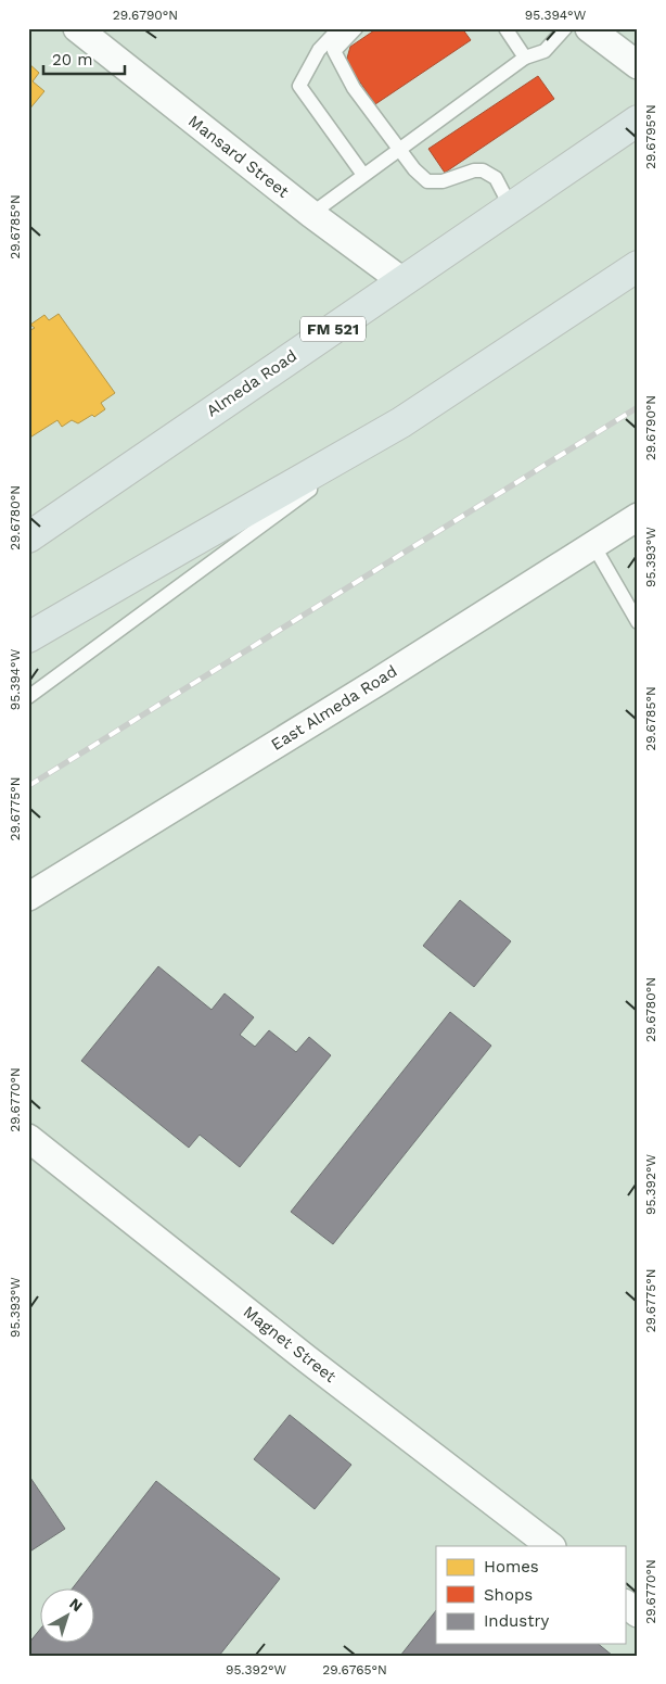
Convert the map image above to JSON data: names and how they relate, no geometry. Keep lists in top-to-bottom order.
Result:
{
  "streets": {
    "main road": ["FM 521", "Almeda Road"],
    "street": ["Mansard Street", "East Almeda Road", "Magnet Street"]
  },
  "crossings": [
    ["Mansard Street", "Almeda Road"]
  ],
  "legend": ["Homes", "Shops", "Industry"],
  "scale_bar": "20 m",
  "north": "top right",
  "coordinates": [
    "29.6790°N",
    "95.394°W",
    "29.6795°N",
    "29.6785°N",
    "29.6780°N",
    "95.393°W",
    "29.6775°N",
    "29.6770°N",
    "95.392°W",
    "29.6765°N"
  ]
}
